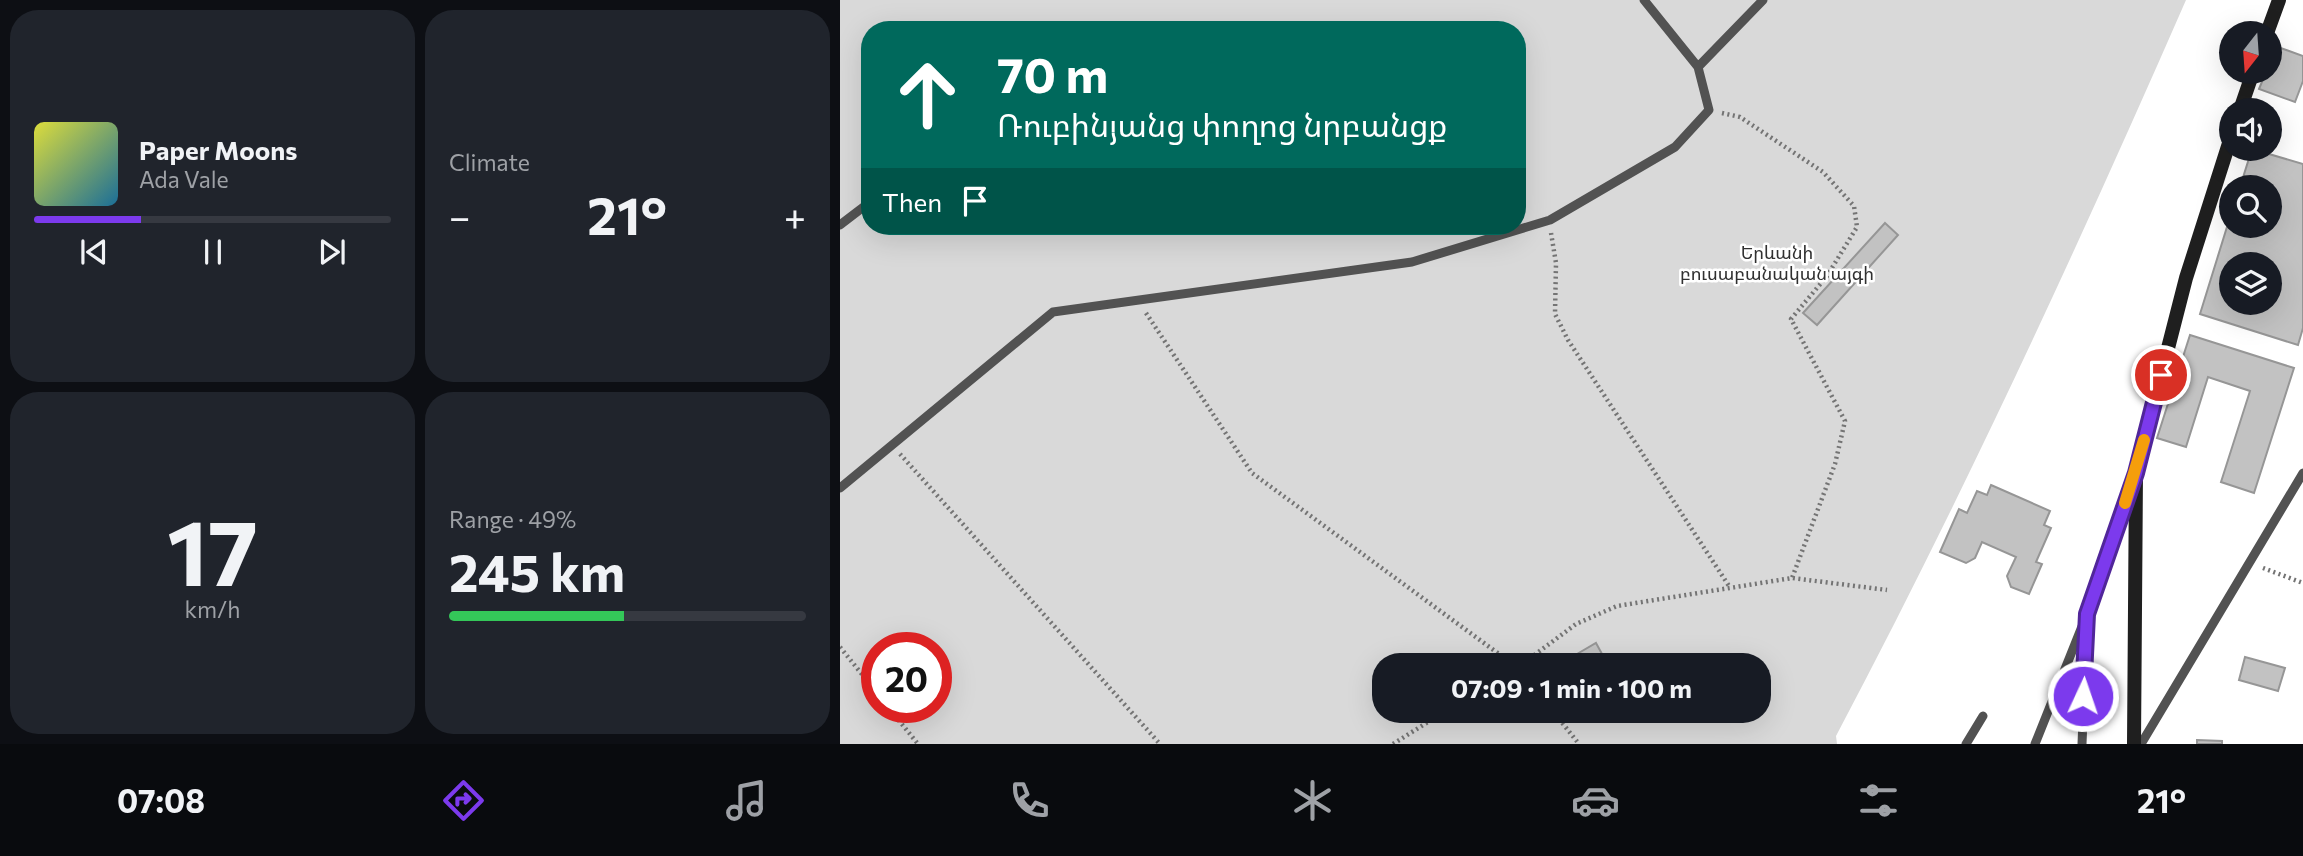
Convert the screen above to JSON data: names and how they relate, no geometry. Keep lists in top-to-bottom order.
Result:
{
  "parks": ["Երևանի բուսաբանական այգի"],
  "north": "bottom",
  "page": {
    "tile": [
      "Climate",
      ["17", "km/h"],
      ["Range · 49%", "245 km"]
    ],
    "turn": ["70 m", "Ռուբինյանց փողոց նրբանցք"],
    "song": ["Paper Moons", "Ada Vale"],
    "then": "Then",
    "heat": ["−", "21°", "+"],
    "limit": "20",
    "trip": "07:09 · 1 min · 100 m",
    "tabs": ["07:08", "21°"]
  }
}
